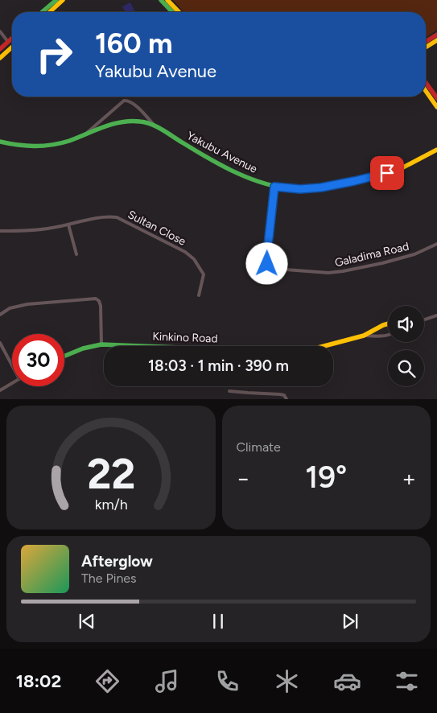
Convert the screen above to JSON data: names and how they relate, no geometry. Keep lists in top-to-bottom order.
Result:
{
  "streets": {
    "street": [
      "Yakubu Avenue",
      "Sultan Close",
      "Galadima Road",
      "Kinkino Road"
    ]
  },
  "crossings": [
    ["Yakubu Avenue", "Galadima Road"]
  ],
  "page": {
    "turn": ["160 m", "Yakubu Avenue"],
    "limit": "30",
    "trip": "18:03 · 1 min · 390 m",
    "tile": "Climate",
    "heat": ["−", "19°", "+"],
    "song": ["Afterglow", "The Pines"],
    "tabs": "18:02",
    "gauge": ["22", "km/h"]
  }
}
